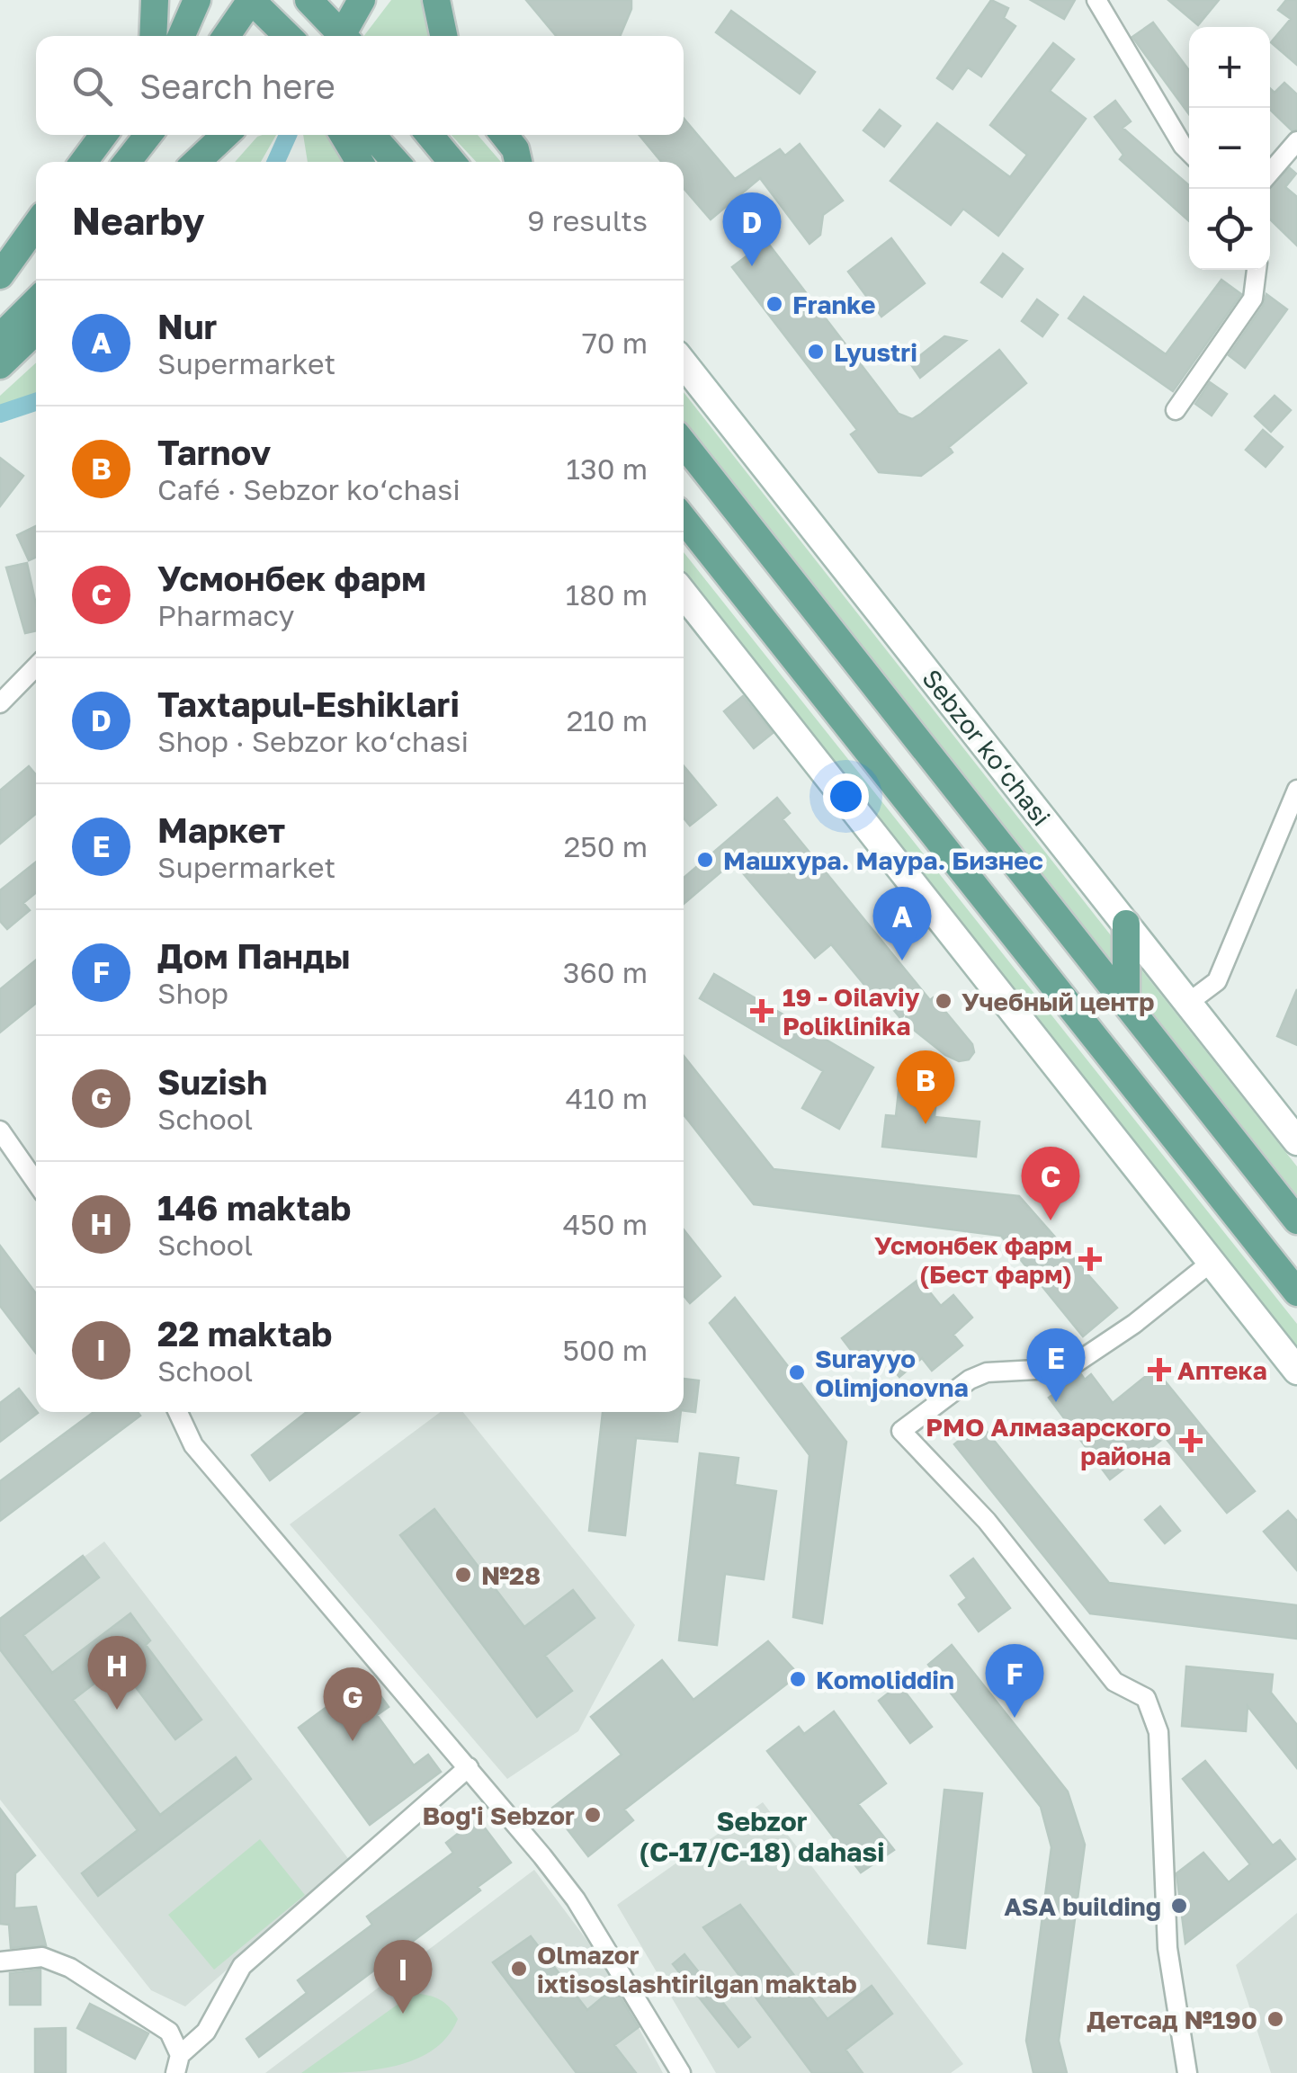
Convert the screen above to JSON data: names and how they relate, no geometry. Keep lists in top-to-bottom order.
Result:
{
  "streets": {
    "main road": ["Sebzor ko‘chasi"]
  },
  "districts": ["Sebzor (C-17/C-18) dahasi"],
  "places": {
    "other": [
      "Franke",
      "Lyustri",
      "Машхура. Маура. Бизнес",
      "Учебный центр",
      "Surayyo Olimjonovna",
      "№28",
      "Komoliddin",
      "Bog'i Sebzor",
      "ASA building",
      "Olmazor ixtisoslashtirilgan maktab",
      "Детсад №190"
    ],
    "health": [
      "19 - Oilaviy Poliklinika",
      "Усмонбек фарм (Бест фарм)",
      "Аптека",
      "РМО Алмазарского района"
    ]
  },
  "page": {
    "map_buttons": ["+", "−"],
    "search": "Search here",
    "heading": ["Nearby", "9 results"],
    "pins": [
      "D",
      "A",
      "B",
      "C",
      "E",
      "H",
      "F",
      "G",
      "I"
    ],
    "list": [
      {
        "mark": "A",
        "name": "Nur",
        "note": "Supermarket",
        "value": "70 m"
      },
      {
        "mark": "B",
        "name": "Tarnov",
        "note": "Café · Sebzor ko‘chasi",
        "value": "130 m"
      },
      {
        "mark": "C",
        "name": "Усмонбек фарм",
        "note": "Pharmacy",
        "value": "180 m"
      },
      {
        "mark": "D",
        "name": "Taxtapul-Eshiklari",
        "note": "Shop · Sebzor ko‘chasi",
        "value": "210 m"
      },
      {
        "mark": "E",
        "name": "Маркет",
        "note": "Supermarket",
        "value": "250 m"
      },
      {
        "mark": "F",
        "name": "Дом Панды",
        "note": "Shop",
        "value": "360 m"
      },
      {
        "mark": "G",
        "name": "Suzish",
        "note": "School",
        "value": "410 m"
      },
      {
        "mark": "H",
        "name": "146 maktab",
        "note": "School",
        "value": "450 m"
      },
      {
        "mark": "I",
        "name": "22 maktab",
        "note": "School",
        "value": "500 m"
      }
    ]
  }
}
